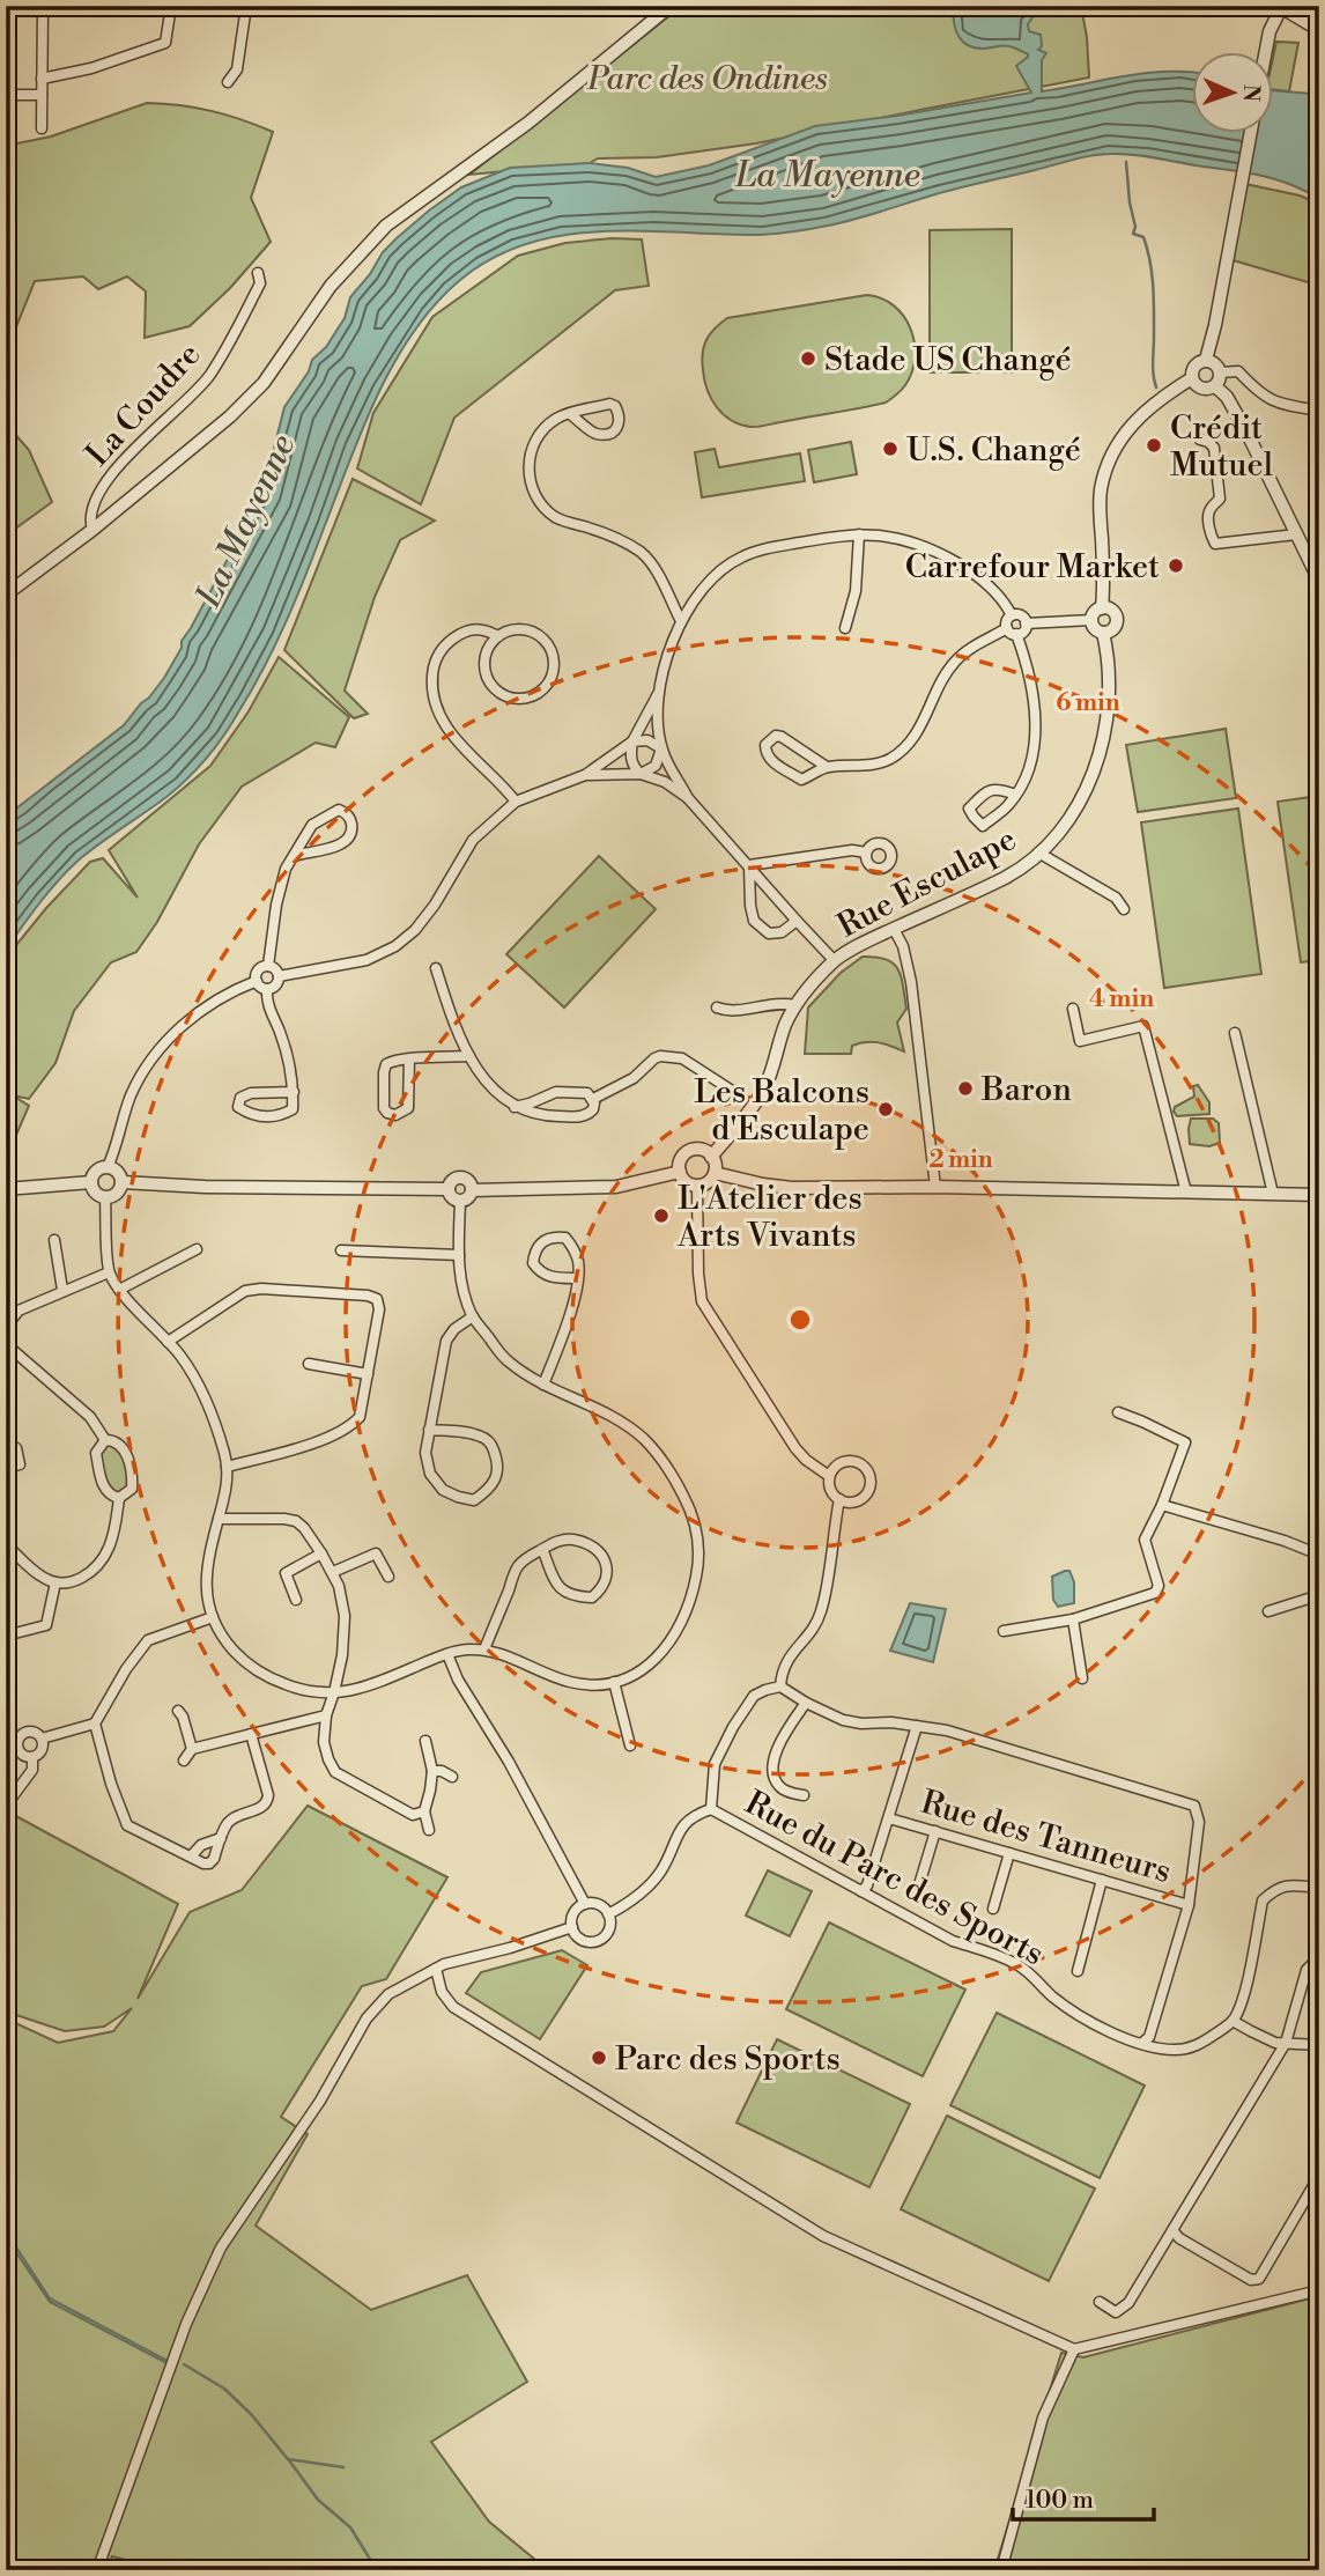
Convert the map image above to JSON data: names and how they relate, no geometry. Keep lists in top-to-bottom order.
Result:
{
  "streets": {
    "street": [
      "La Coudre",
      "Rue Esculape",
      "Rue des Tanneurs",
      "Rue du Parc des Sports"
    ]
  },
  "water": ["La Mayenne"],
  "parks": ["Parc des Ondines"],
  "places": [
    "Stade US Changé",
    "Crédit Mutuel",
    "U.S. Changé",
    "Carrefour Market",
    "Baron",
    "Les Balcons d'Esculape",
    "L'Atelier des Arts Vivants",
    "Parc des Sports"
  ],
  "scale_bar": "100 m",
  "north": "right",
  "rings": ["6 min", "4 min", "2 min"]
}
